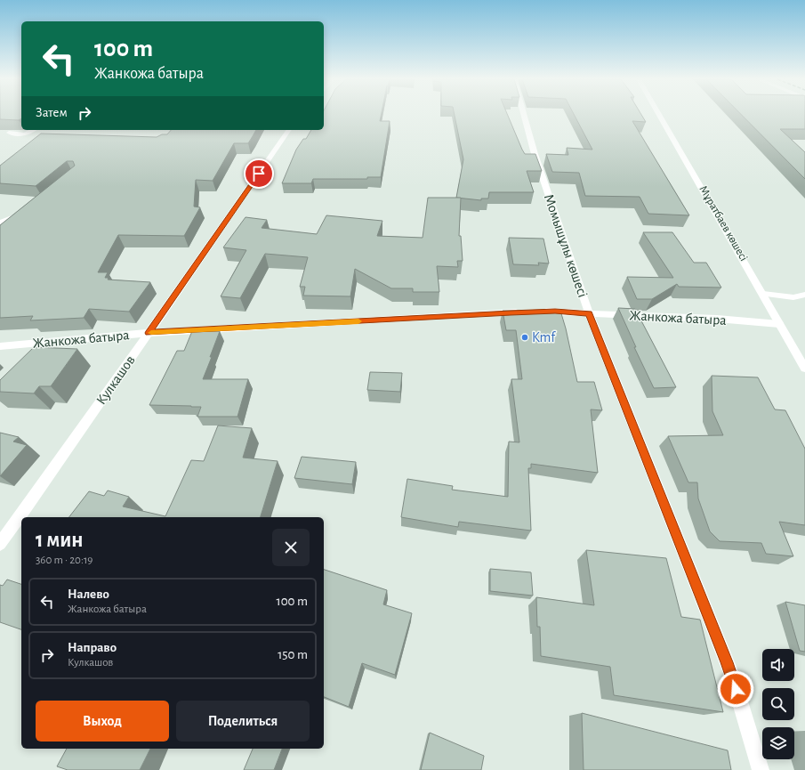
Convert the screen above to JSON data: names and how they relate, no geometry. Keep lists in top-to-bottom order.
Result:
{
  "streets": {
    "street": [
      "Мұратбаев көшесі",
      "Момышұлы көшесі",
      "Жанкожа батыра",
      "Кулкашов"
    ]
  },
  "crossings": [
    ["Мұратбаев көшесі", "Жанкожа батыра"],
    ["Момышұлы көшесі", "Жанкожа батыра"],
    ["Жанкожа батыра", "Кулкашов"]
  ],
  "places": ["Kmf"],
  "page": {
    "turn": ["100 m", "Жанкожа батыра"],
    "then": "Затем",
    "heading": ["1 мин", "360 m · 20:19"],
    "list": [
      {
        "name": "Налево",
        "note": "Жанкожа батыра",
        "value": "100 m"
      },
      {
        "name": "Направо",
        "note": "Кулкашов",
        "value": "150 m"
      }
    ],
    "buttons": ["Выход", "Поделиться"]
  }
}
